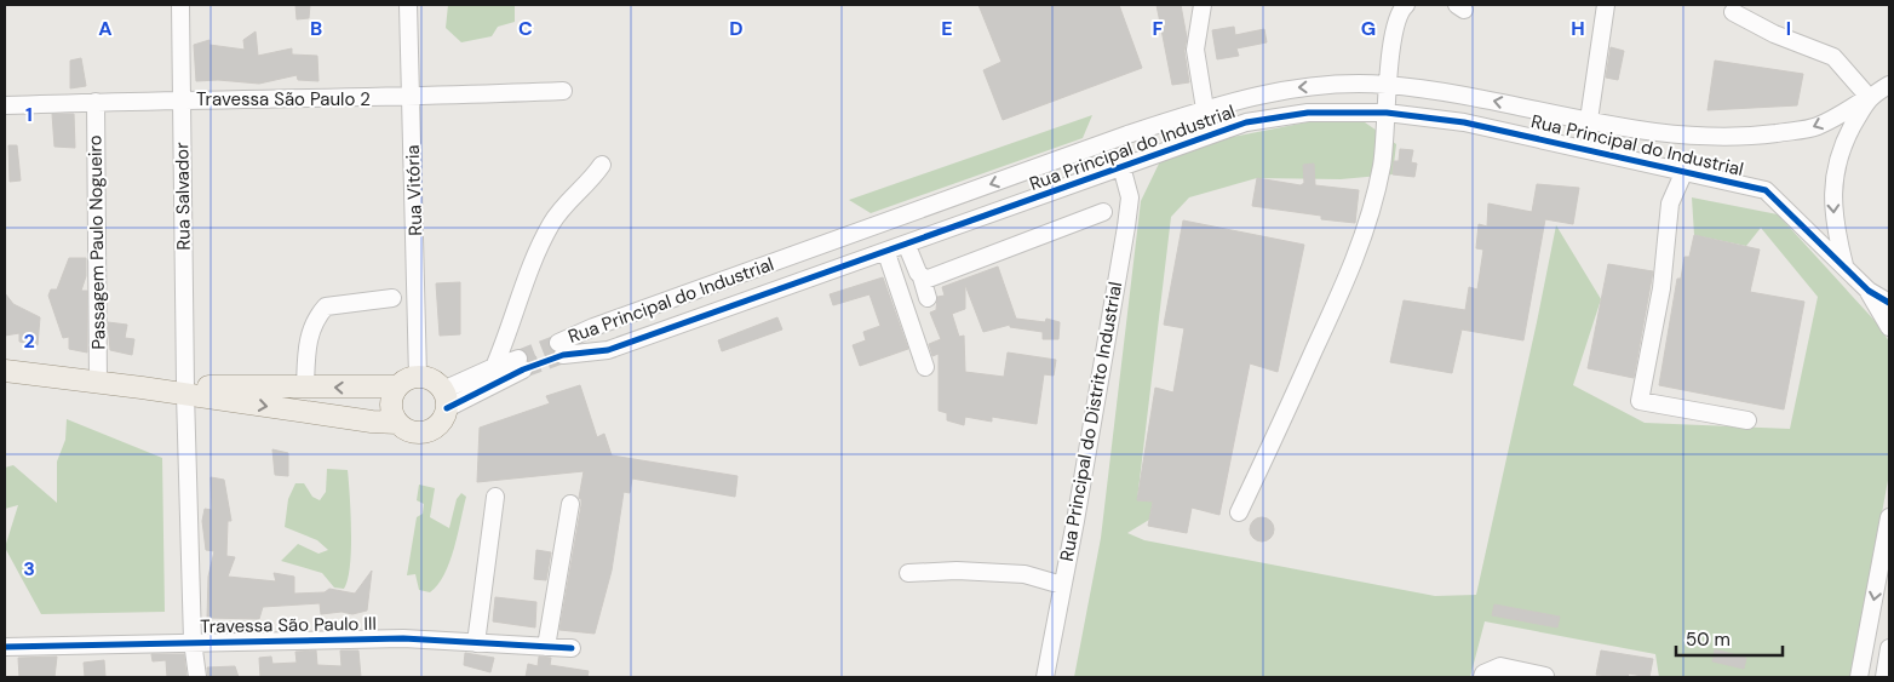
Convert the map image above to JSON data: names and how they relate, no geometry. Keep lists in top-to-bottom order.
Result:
{
  "streets": {
    "street": [
      "Travessa São Paulo 2",
      "Rua Principal do Industrial",
      "Rua Vitória",
      "Rua Salvador",
      "Passagem Paulo Nogueiro",
      "Rua Principal do Distrito Industrial",
      "Travessa São Paulo III"
    ]
  },
  "crossings": [
    ["Travessa São Paulo 2", "Rua Vitória"],
    ["Travessa São Paulo 2", "Rua Salvador"],
    ["Travessa São Paulo 2", "Passagem Paulo Nogueiro"],
    ["Rua Principal do Industrial", "Rua Principal do Distrito Industrial"],
    ["Rua Salvador", "Travessa São Paulo III"]
  ],
  "scale_bar": "50 m",
  "grid": {
    "columns": [
      "A",
      "B",
      "C",
      "D",
      "E",
      "F",
      "G",
      "H",
      "I"
    ],
    "rows": ["1", "2", "3"]
  }
}
